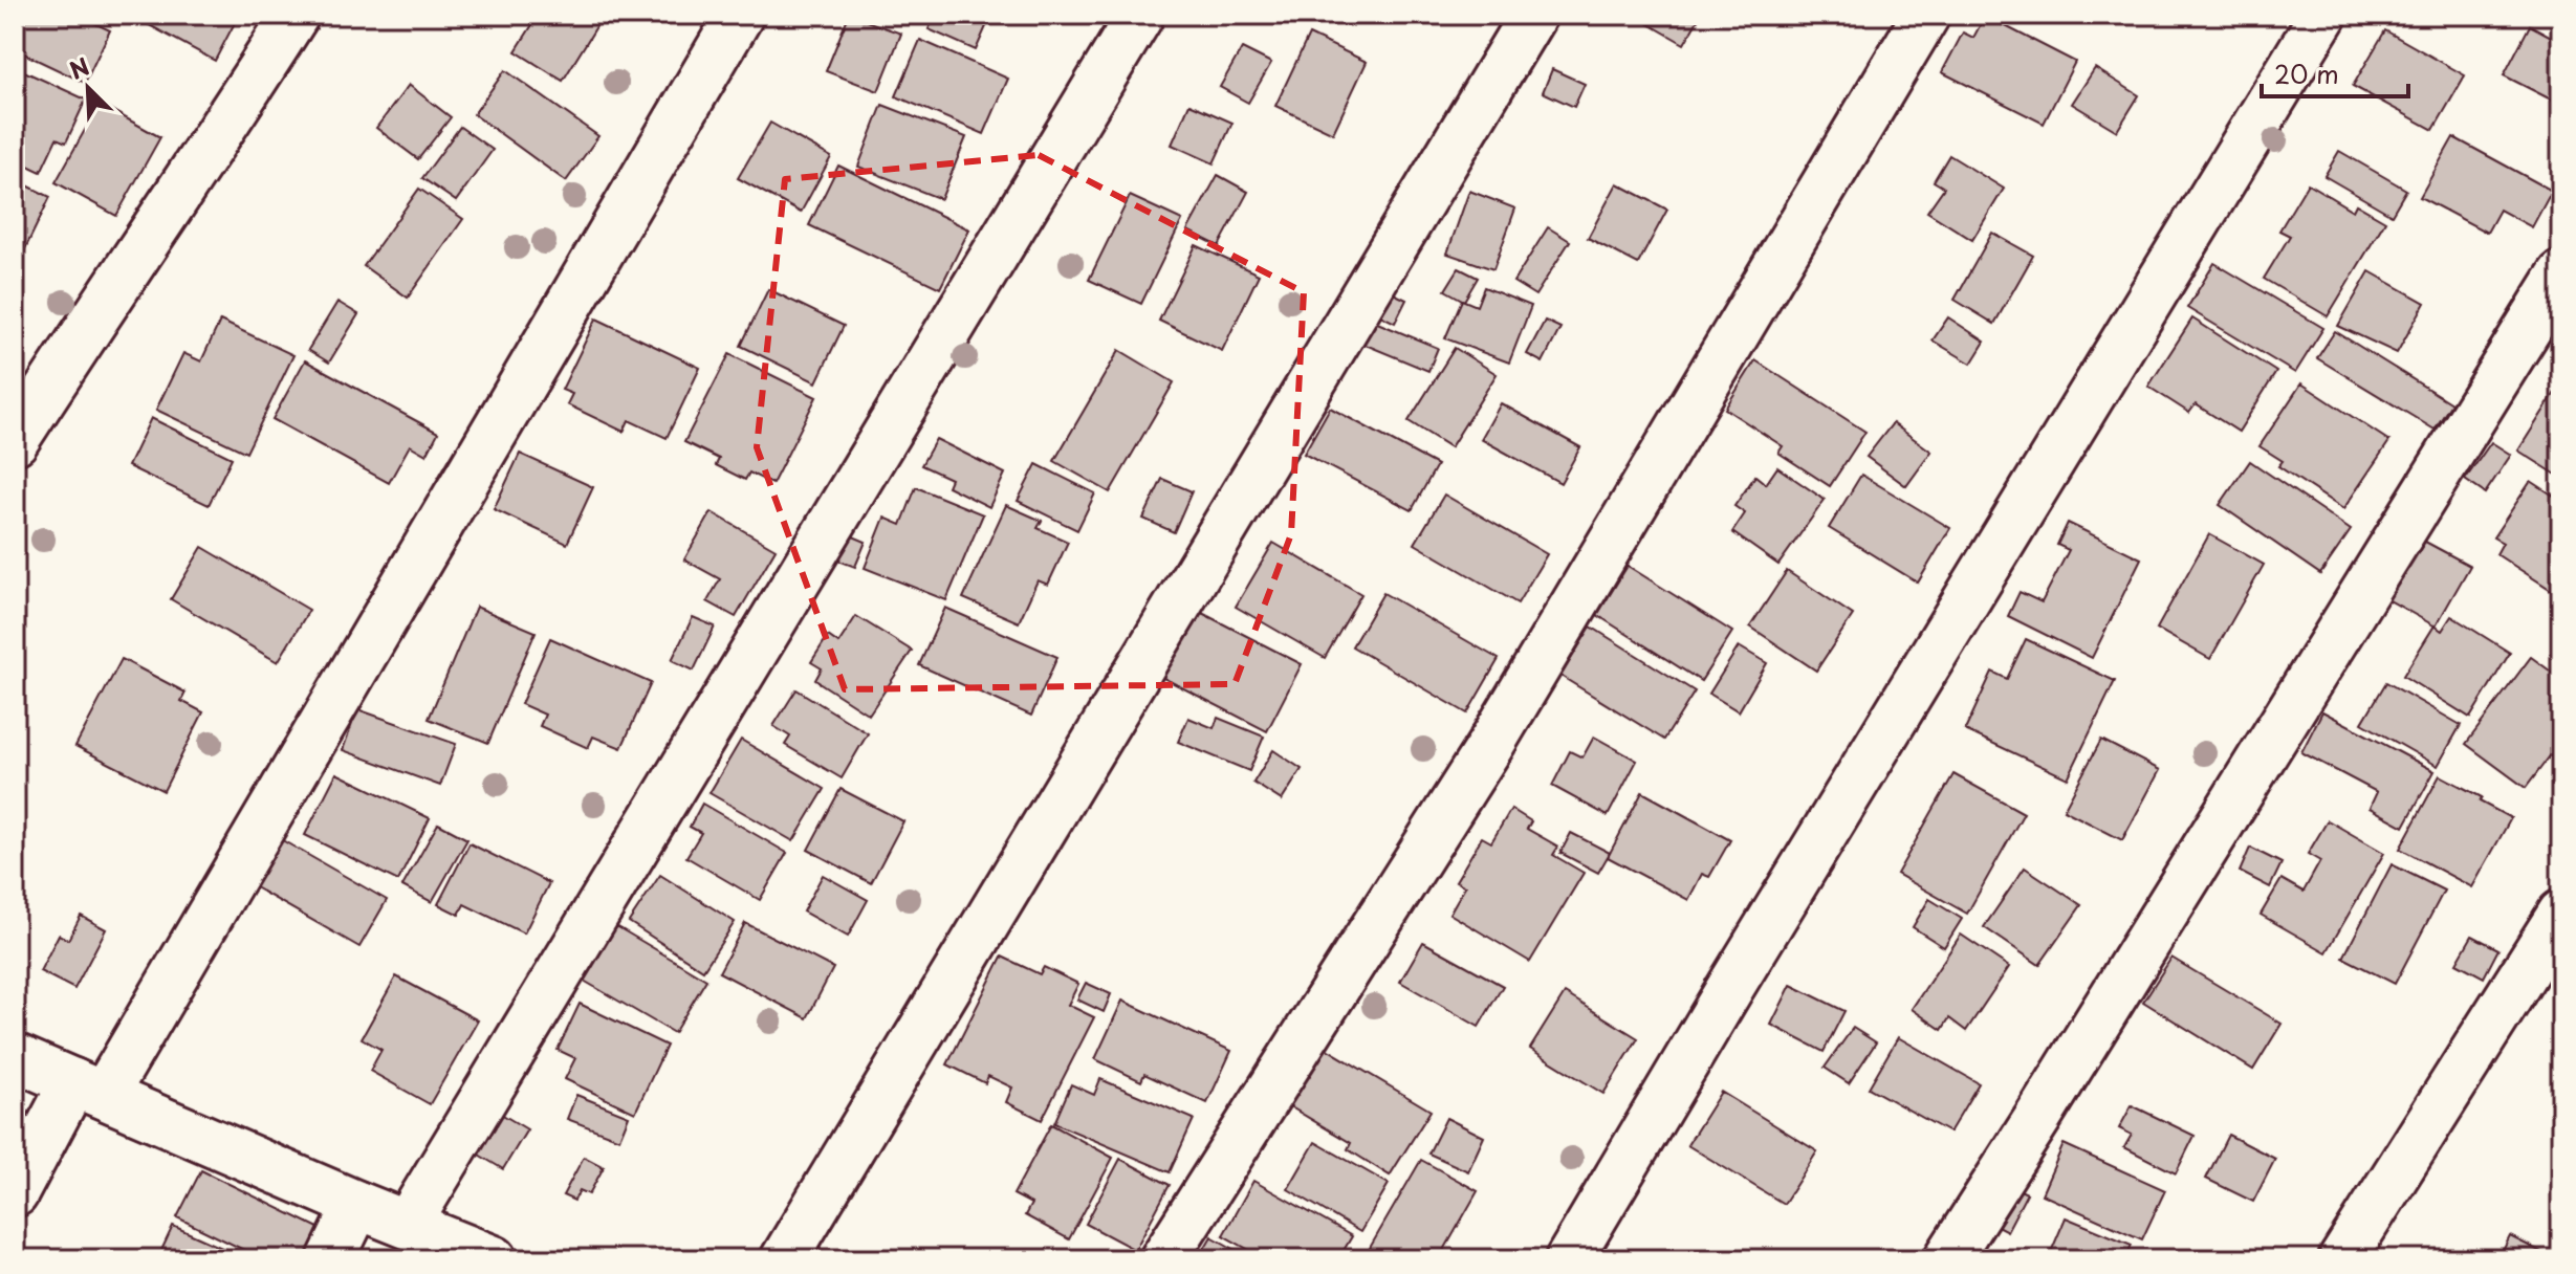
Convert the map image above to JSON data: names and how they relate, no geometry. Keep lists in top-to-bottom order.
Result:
{
  "scale_bar": "20 m",
  "north": "top left"
}
